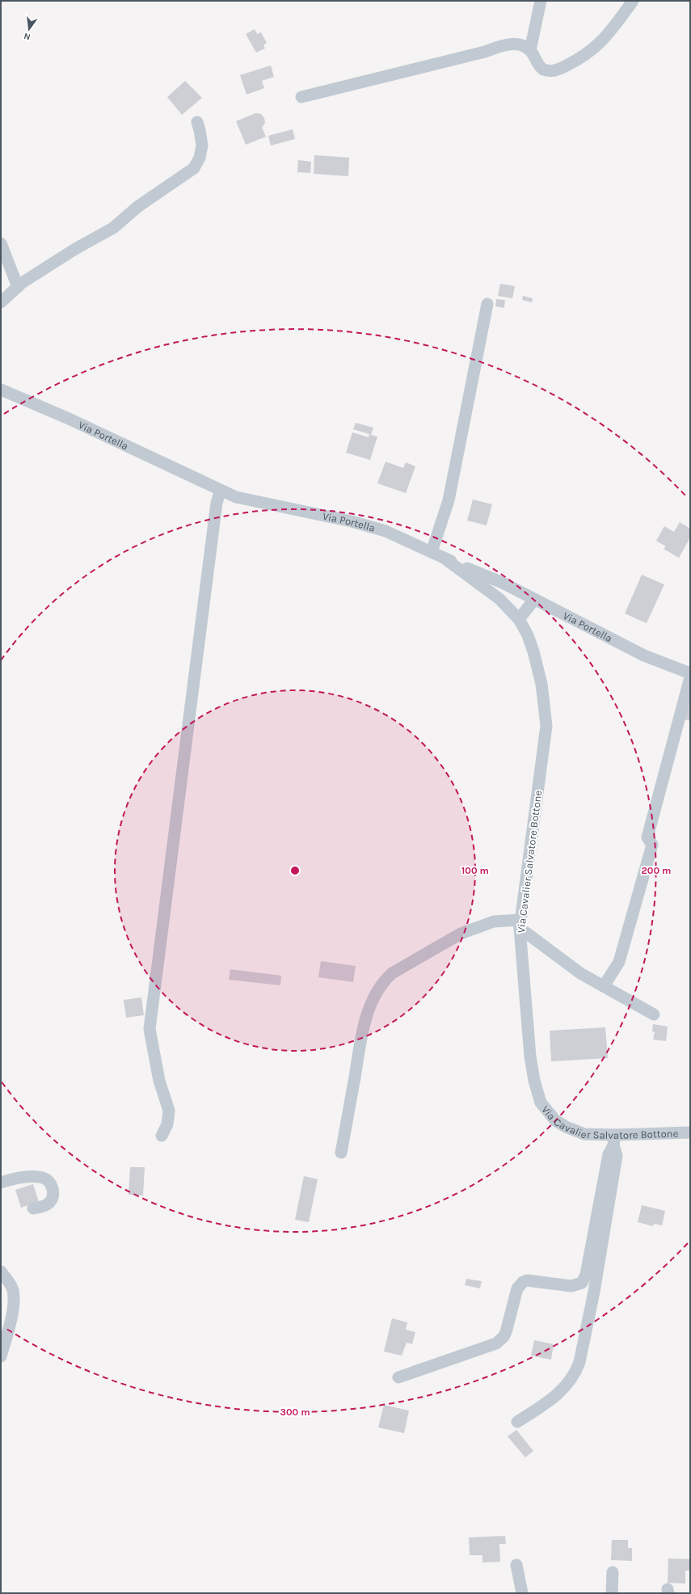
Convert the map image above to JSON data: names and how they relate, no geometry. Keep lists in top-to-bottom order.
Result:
{
  "streets": {
    "street": ["Via Portella", "Via Cavalier Salvatore Bottone"]
  },
  "crossings": [
    ["Via Portella", "Via Cavalier Salvatore Bottone"]
  ],
  "north": "bottom",
  "rings": ["100 m", "200 m", "300 m"]
}
